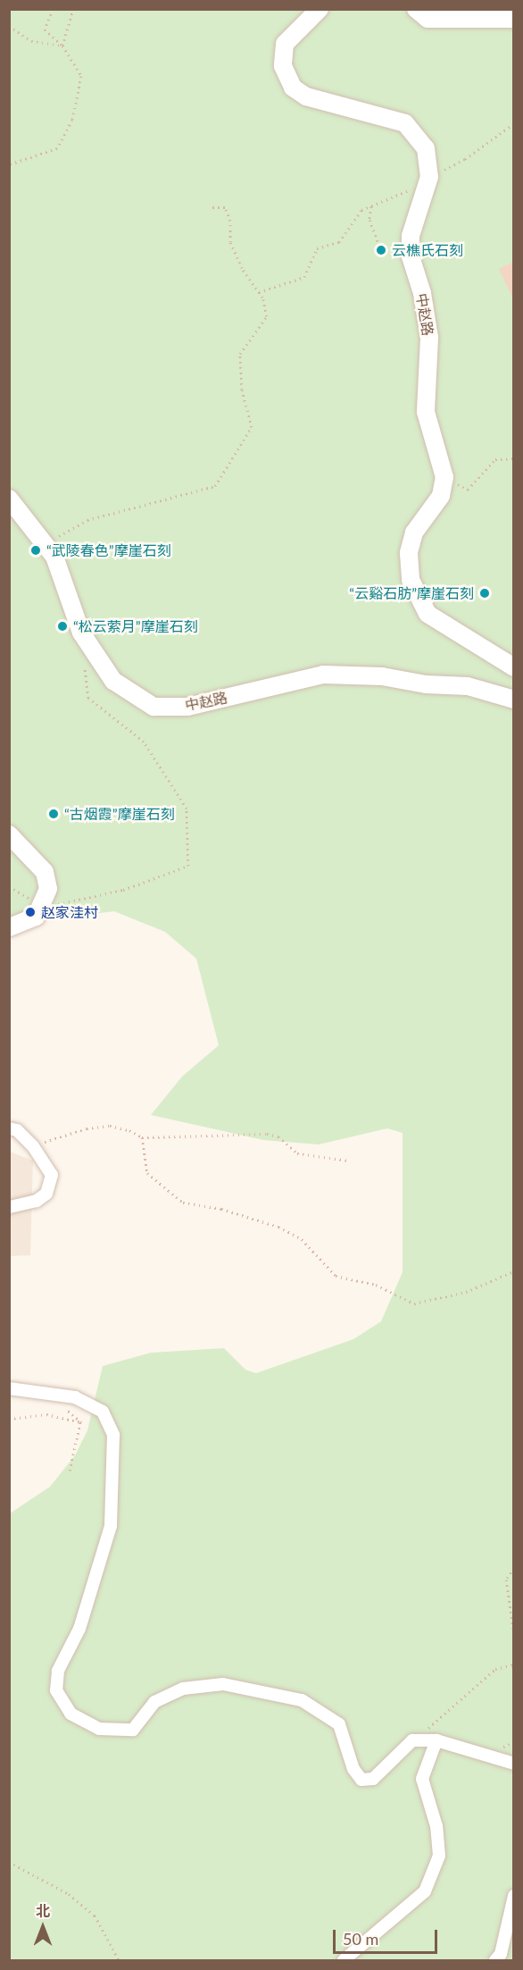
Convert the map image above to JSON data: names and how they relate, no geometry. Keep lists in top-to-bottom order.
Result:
{
  "streets": {
    "street": ["中赵路"]
  },
  "places": [
    "云樵氏石刻",
    "“武陵春色”摩崖石刻",
    "“云谿石肪”摩崖石刻",
    "“松云萦月”摩崖石刻",
    "“古烟霞”摩崖石刻",
    "赵家洼村"
  ],
  "scale_bar": "50 m",
  "north": "top"
}
